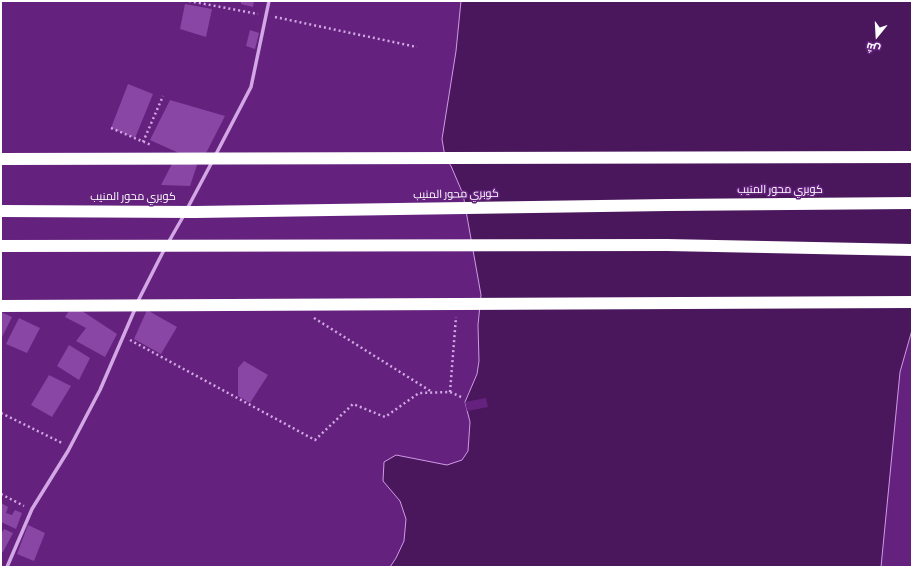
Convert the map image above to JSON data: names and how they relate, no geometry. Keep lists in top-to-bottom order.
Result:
{
  "streets": {
    "highway": ["كوبري محور المنيب"]
  },
  "north": "bottom"
}
